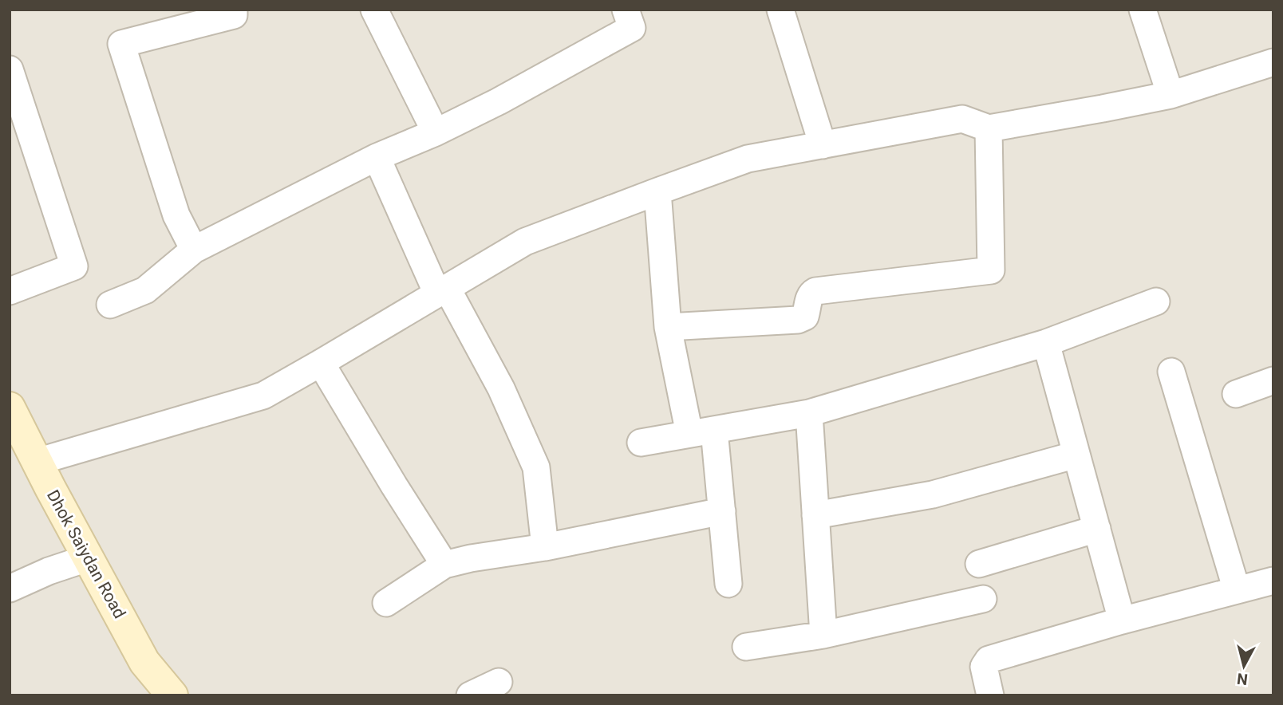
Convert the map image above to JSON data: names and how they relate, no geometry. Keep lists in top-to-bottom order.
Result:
{
  "streets": {
    "main road": ["Dhok Saiydan Road"]
  },
  "north": "bottom"
}
